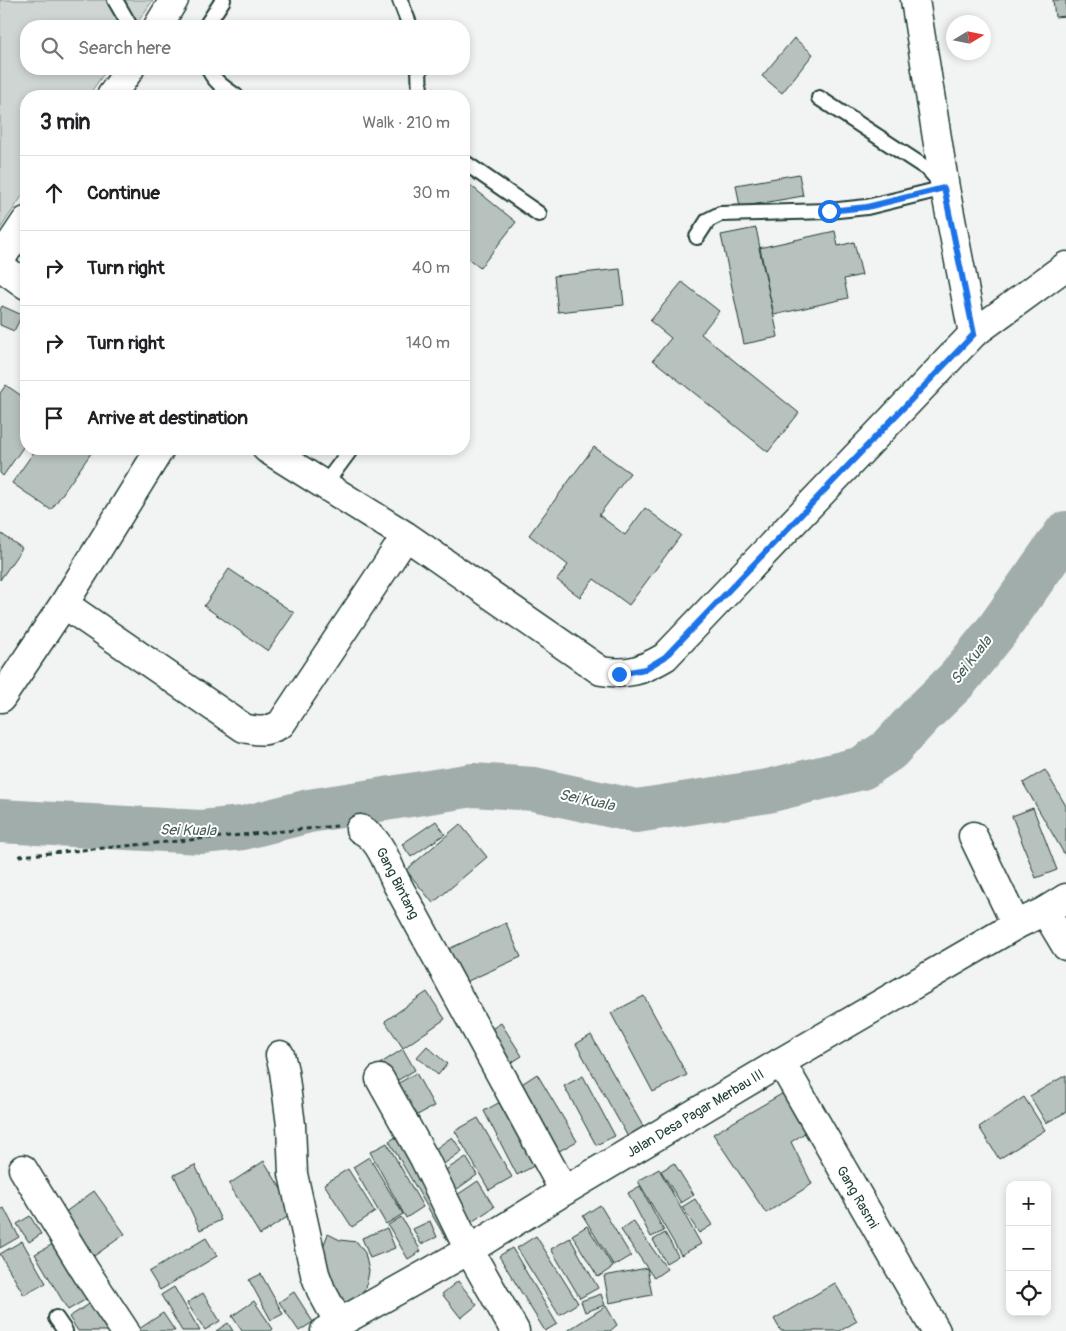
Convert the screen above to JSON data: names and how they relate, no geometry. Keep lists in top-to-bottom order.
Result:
{
  "streets": {
    "street": ["Gang Bintang", "Jalan Desa Pagar Merbau III", "Gang Rasmi"]
  },
  "crossings": [
    ["Gang Bintang", "Jalan Desa Pagar Merbau III"],
    ["Jalan Desa Pagar Merbau III", "Gang Rasmi"]
  ],
  "water": ["Sei Kuala"],
  "north": "right",
  "page": {
    "search": "Search here",
    "heading": ["3 min", "Walk · 210 m"],
    "list": [
      ["Continue", "30 m"],
      ["Turn right", "40 m"],
      ["Turn right", "140 m"],
      "Arrive at destination"
    ],
    "map_buttons": ["+", "−"]
  }
}
